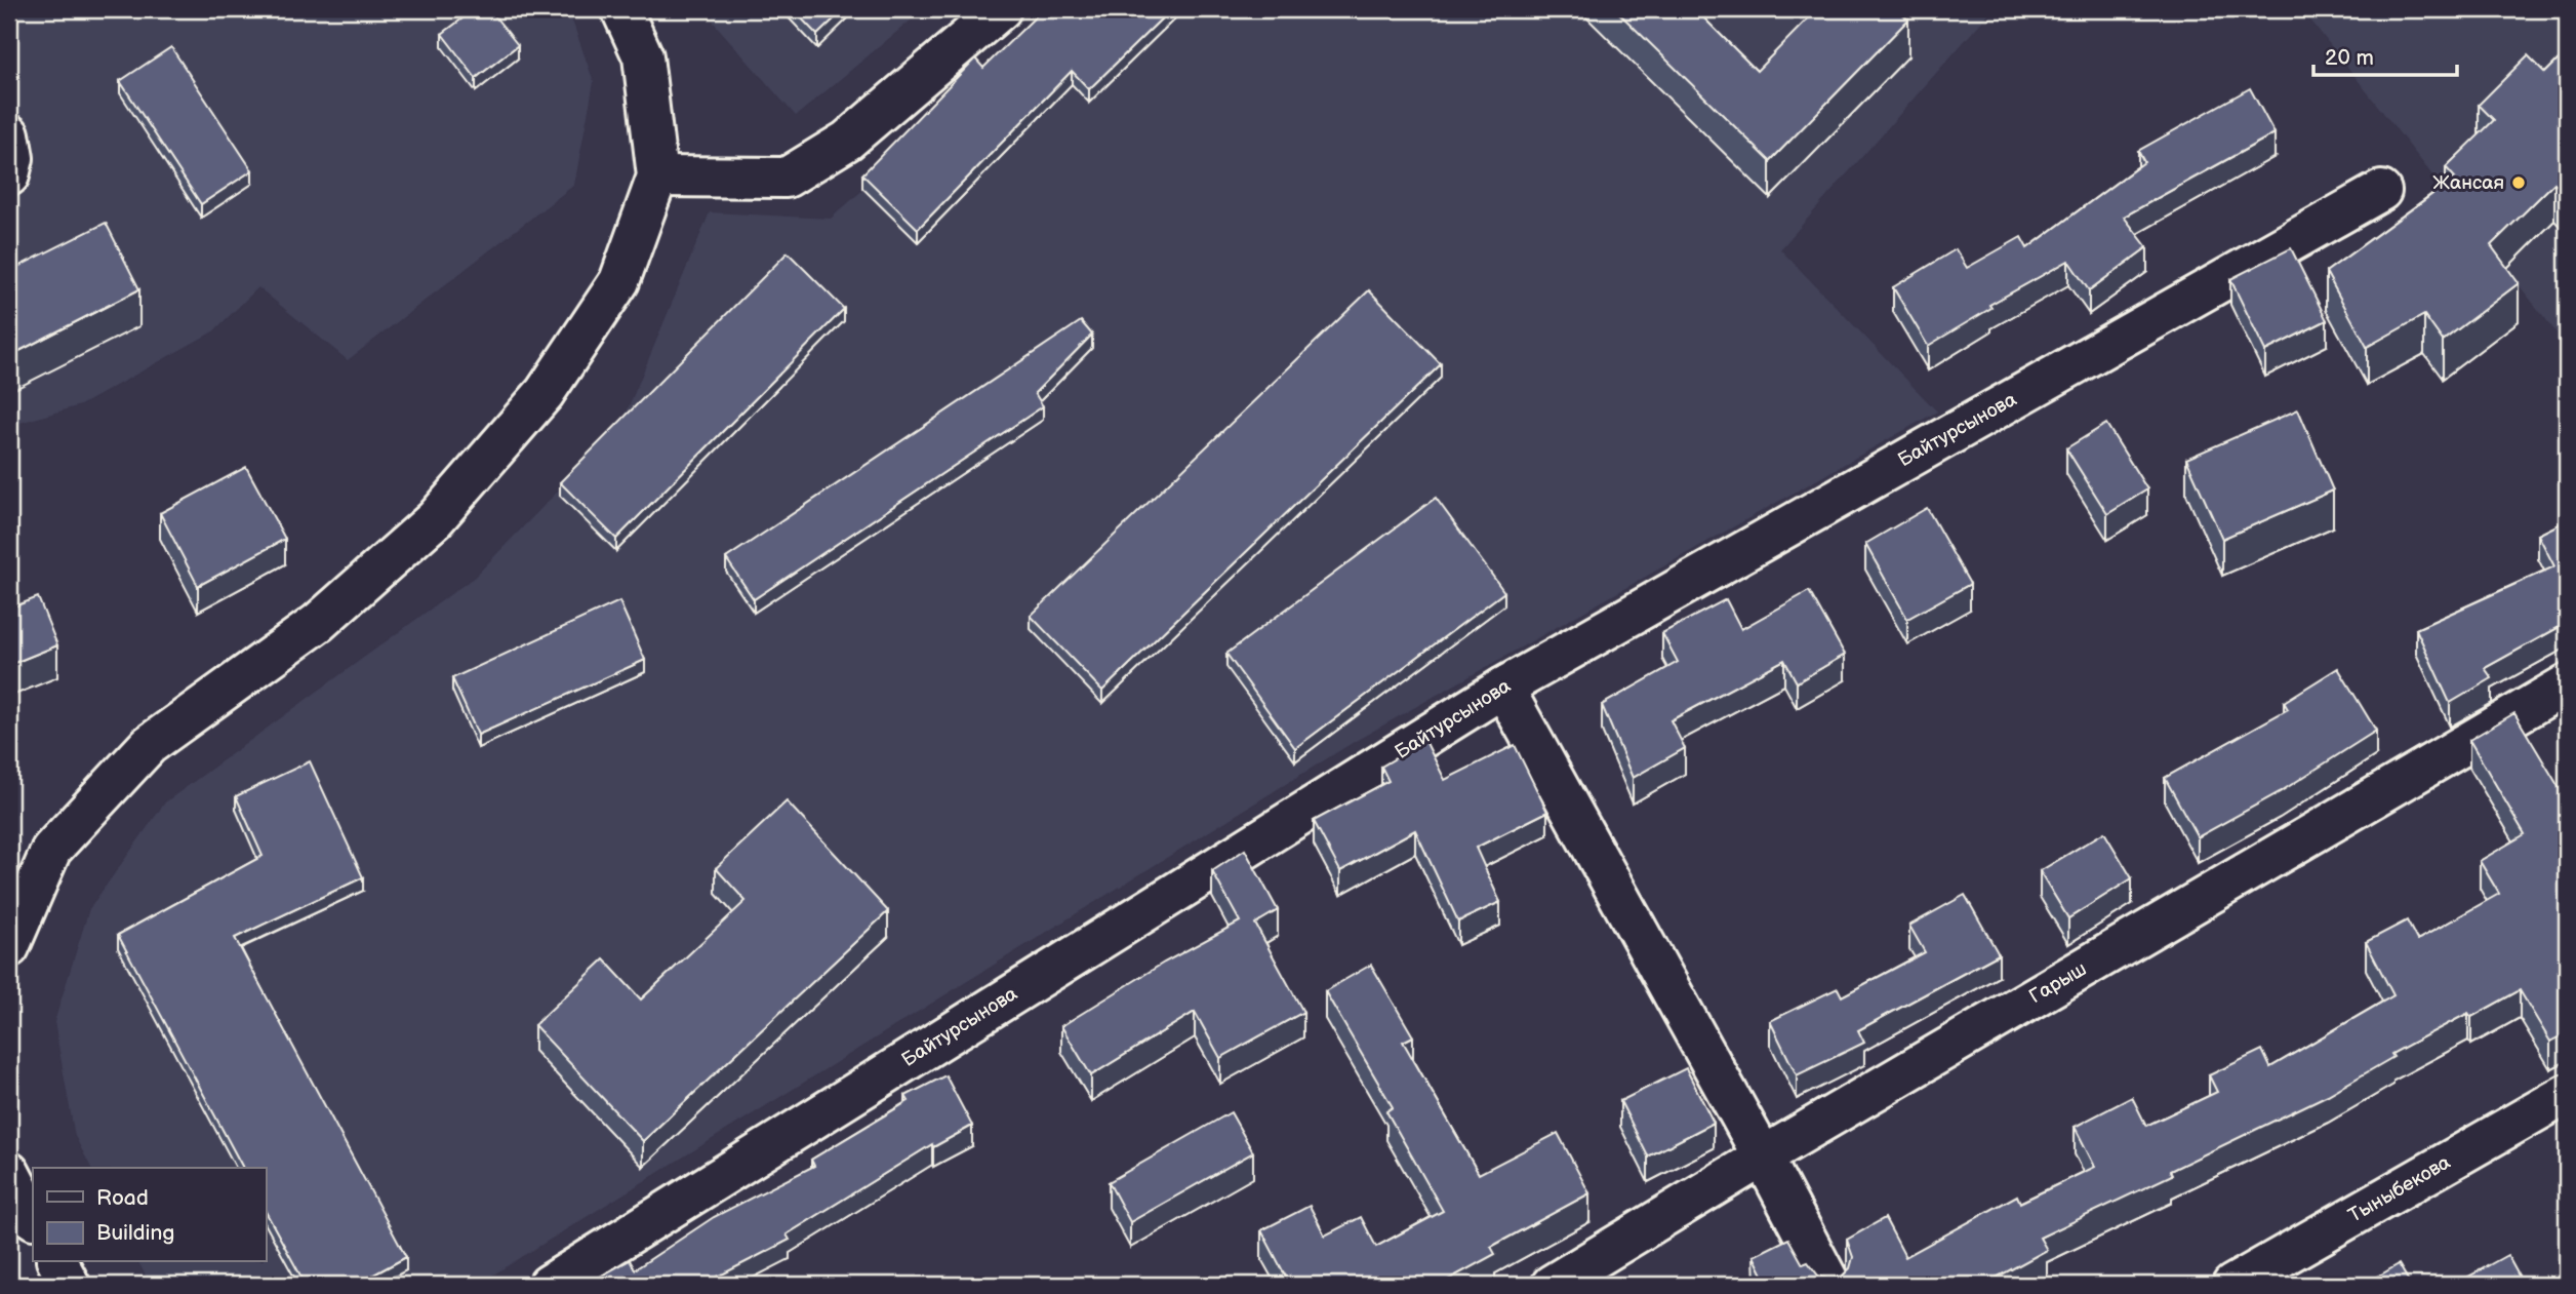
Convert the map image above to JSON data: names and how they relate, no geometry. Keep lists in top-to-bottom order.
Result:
{
  "streets": {
    "street": ["Байтурсынова", "Гарыш", "Тыныбекова"]
  },
  "places": ["Жансая"],
  "legend": ["Road", "Building"],
  "scale_bar": "20 m"
}
